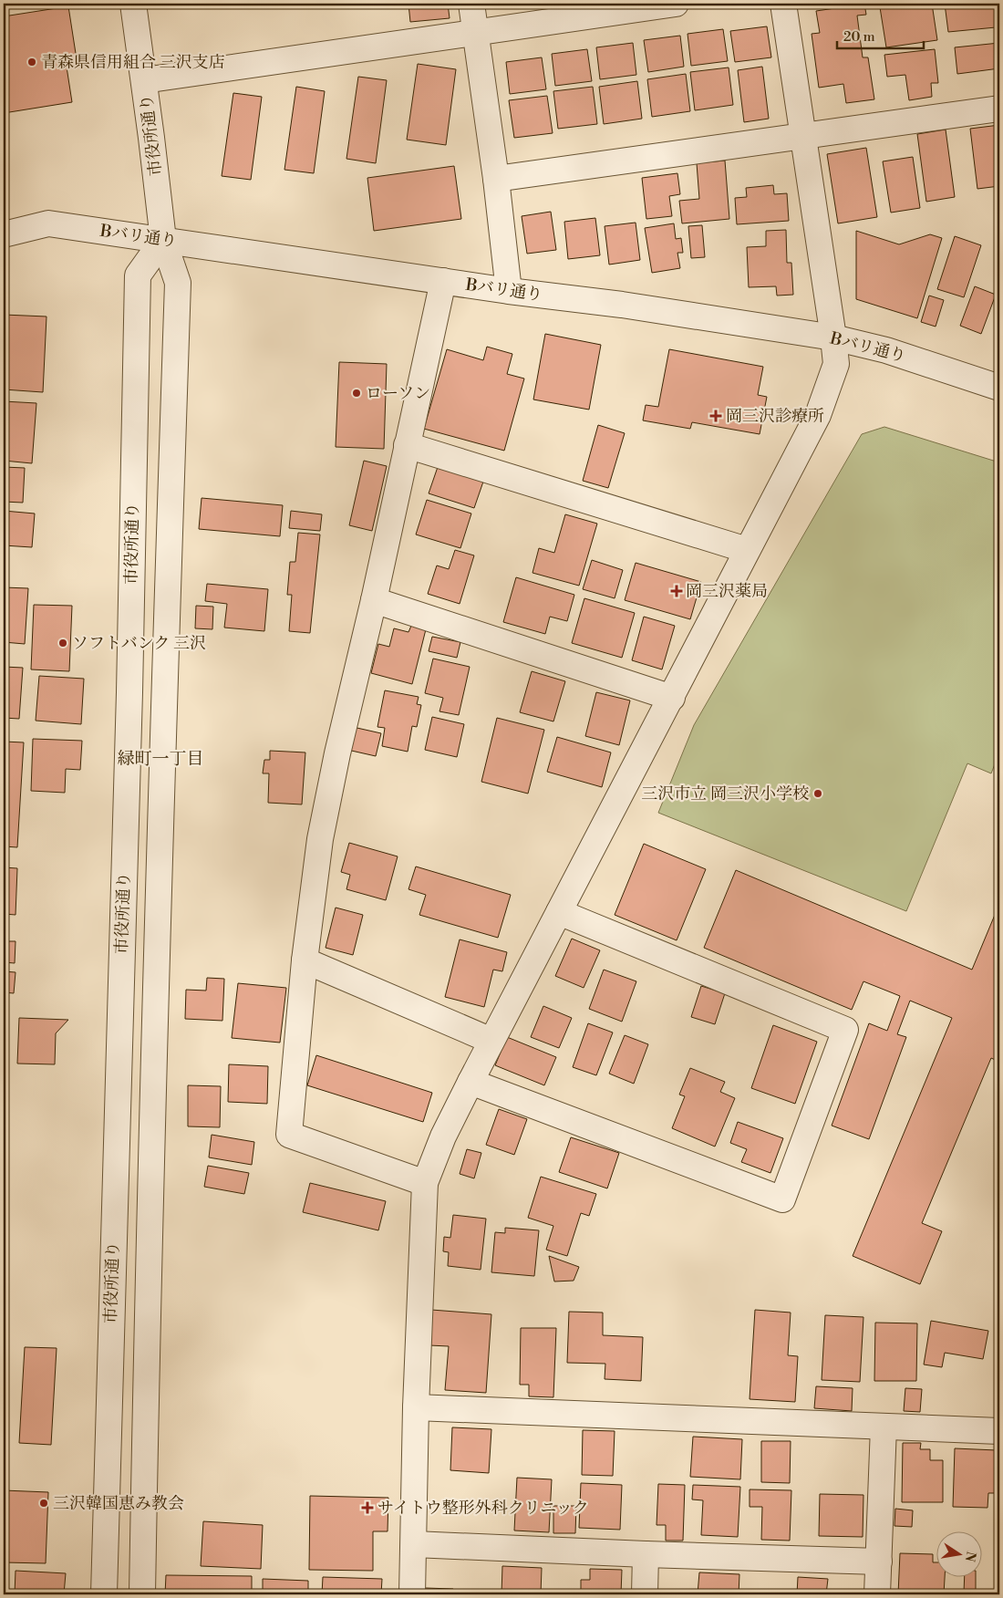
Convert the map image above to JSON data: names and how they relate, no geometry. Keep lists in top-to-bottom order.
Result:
{
  "streets": {
    "street": ["市役所通り", "Bバリ通り"]
  },
  "crossings": [
    ["市役所通り", "Bバリ通り"]
  ],
  "districts": ["緑町一丁目"],
  "places": {
    "other": [
      "青森県信用組合 三沢支店",
      "ローソン",
      "ソフトバンク 三沢",
      "三沢市立 岡三沢小学校",
      "三沢韓国恵み教会"
    ],
    "health": ["岡三沢診療所", "岡三沢薬局", "サイトウ整形外科クリニック"]
  },
  "scale_bar": "20 m",
  "north": "right"
}
